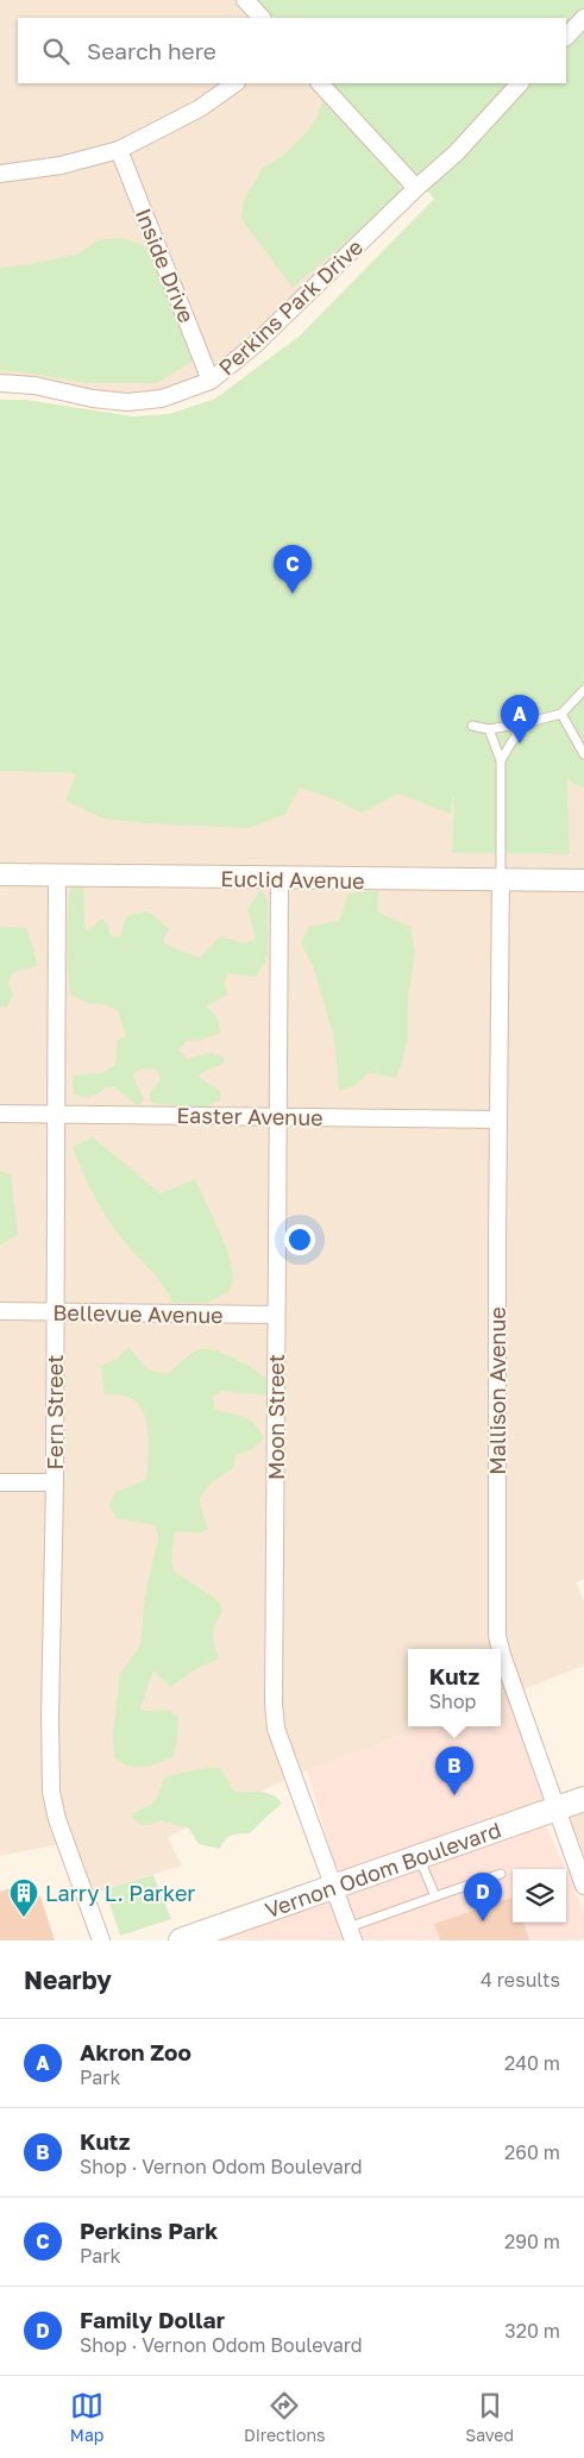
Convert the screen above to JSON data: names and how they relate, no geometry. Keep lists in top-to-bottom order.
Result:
{
  "streets": {
    "main road": ["Vernon Odom Boulevard"],
    "street": [
      "Inside Drive",
      "Perkins Park Drive",
      "Euclid Avenue",
      "Easter Avenue",
      "Bellevue Avenue",
      "Mallison Avenue",
      "Fern Street",
      "Moon Street"
    ]
  },
  "crossings": [
    ["Inside Drive", "Perkins Park Drive"],
    ["Euclid Avenue", "Mallison Avenue"],
    ["Euclid Avenue", "Fern Street"],
    ["Euclid Avenue", "Moon Street"],
    ["Easter Avenue", "Mallison Avenue"],
    ["Easter Avenue", "Fern Street"],
    ["Easter Avenue", "Moon Street"],
    ["Bellevue Avenue", "Fern Street"],
    ["Bellevue Avenue", "Moon Street"],
    ["Mallison Avenue", "Vernon Odom Boulevard"],
    ["Moon Street", "Vernon Odom Boulevard"]
  ],
  "places": {
    "building": ["Larry L. Parker"]
  },
  "page": {
    "search": "Search here",
    "pins": [
      "C",
      "A",
      "B",
      "D"
    ],
    "popup": ["Kutz", "Shop"],
    "heading": ["Nearby", "4 results"],
    "list": [
      {
        "mark": "A",
        "name": "Akron Zoo",
        "note": "Park",
        "value": "240 m"
      },
      {
        "mark": "B",
        "name": "Kutz",
        "note": "Shop · Vernon Odom Boulevard",
        "value": "260 m"
      },
      {
        "mark": "C",
        "name": "Perkins Park",
        "note": "Park",
        "value": "290 m"
      },
      {
        "mark": "D",
        "name": "Family Dollar",
        "note": "Shop · Vernon Odom Boulevard",
        "value": "320 m"
      }
    ],
    "nav": ["Map", "Directions", "Saved"]
  }
}
